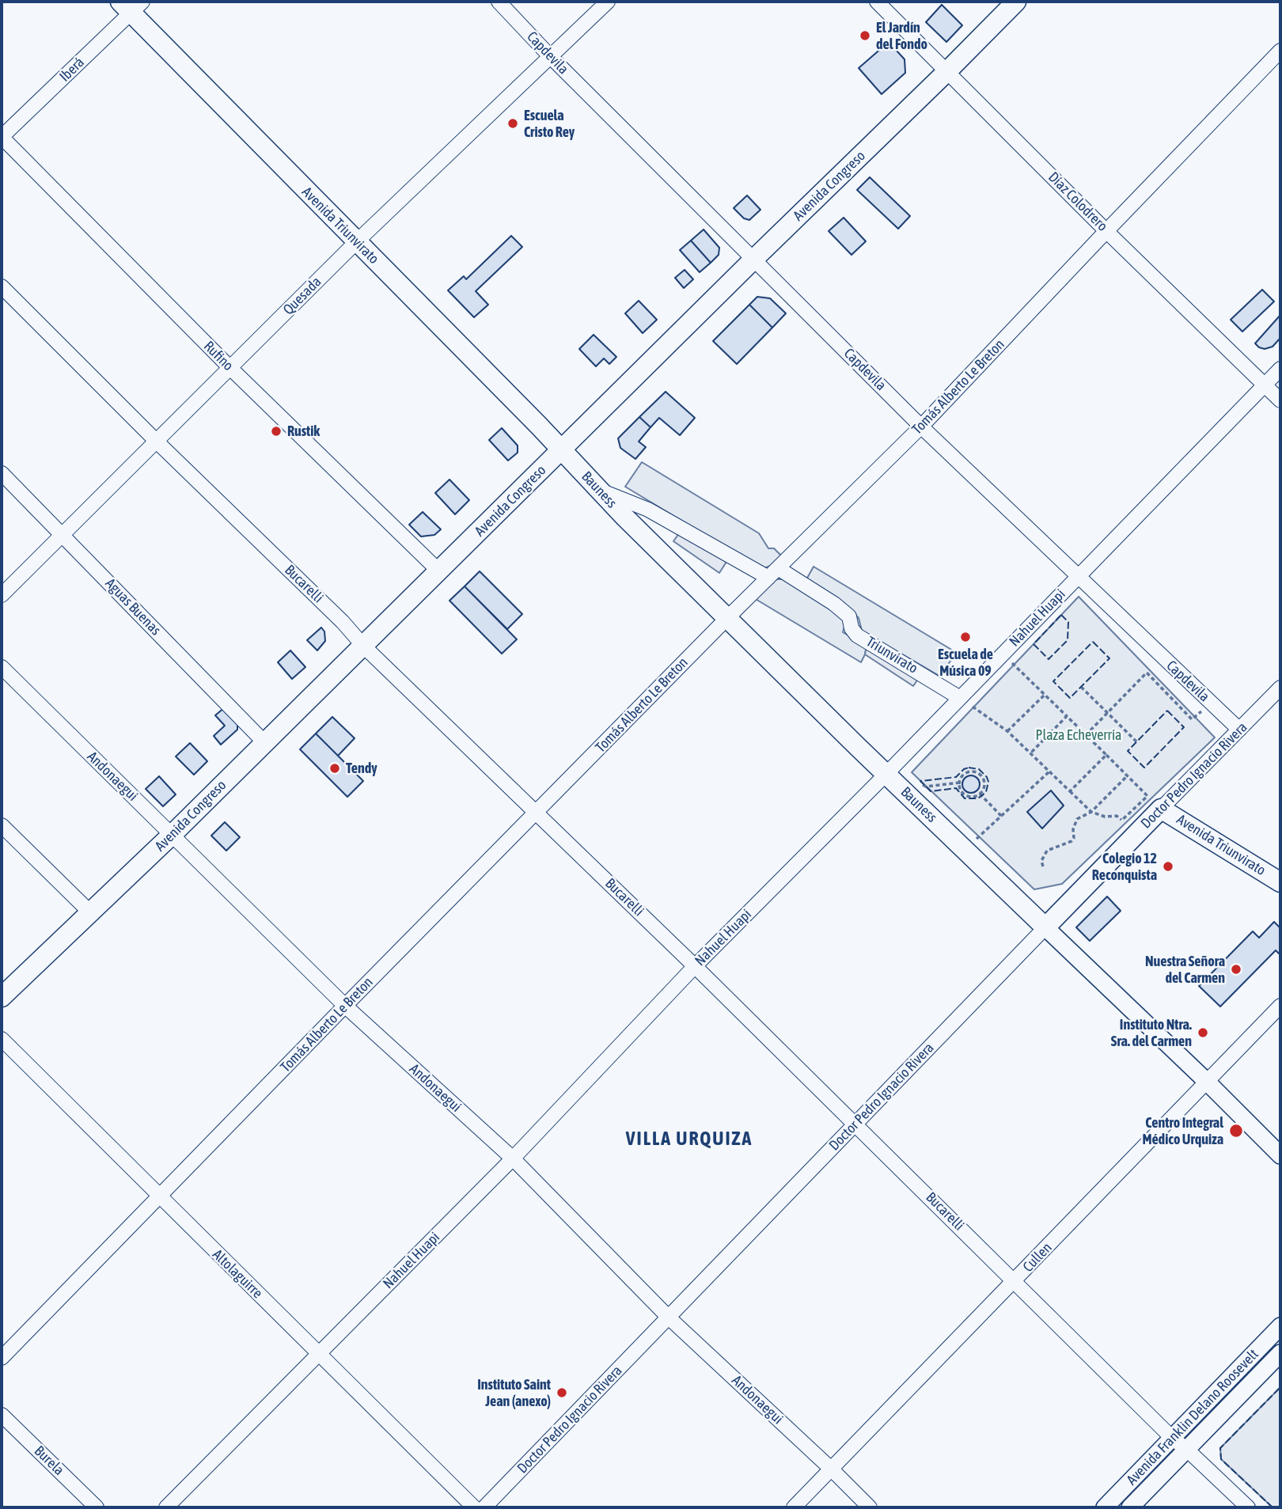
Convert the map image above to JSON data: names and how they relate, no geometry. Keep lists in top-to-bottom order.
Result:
{
  "streets": {
    "main road": [
      "Avenida Congreso",
      "Avenida Triunvirato",
      "Bauness",
      "Doctor Pedro Ignacio Rivera"
    ],
    "street": [
      "Capdevila",
      "Iberá",
      "Díaz Colodrero",
      "Quesada",
      "Rufino",
      "Tomás Alberto Le Breton",
      "Bucarelli",
      "Aguas Buenas",
      "Nahuel Huapi",
      "Triunvirato",
      "Andonaegui",
      "Cullen",
      "Altolaguirre",
      "Avenida Franklin Delano Roosevelt",
      "Burela"
    ]
  },
  "crossings": [
    ["Capdevila", "Avenida Congreso"],
    ["Capdevila", "Quesada"],
    ["Capdevila", "Tomás Alberto Le Breton"],
    ["Capdevila", "Nahuel Huapi"],
    ["Capdevila", "Doctor Pedro Ignacio Rivera"],
    ["Iberá", "Avenida Triunvirato"],
    ["Iberá", "Rufino"],
    ["Avenida Congreso", "Díaz Colodrero"],
    ["Avenida Congreso", "Avenida Triunvirato"],
    ["Avenida Congreso", "Rufino"],
    ["Avenida Congreso", "Bauness"],
    ["Avenida Congreso", "Bucarelli"],
    ["Avenida Congreso", "Aguas Buenas"],
    ["Avenida Congreso", "Andonaegui"],
    ["Díaz Colodrero", "Tomás Alberto Le Breton"],
    ["Díaz Colodrero", "Nahuel Huapi"],
    ["Avenida Triunvirato", "Quesada"],
    ["Avenida Triunvirato", "Bauness"],
    ["Avenida Triunvirato", "Doctor Pedro Ignacio Rivera"],
    ["Quesada", "Rufino"],
    ["Quesada", "Bucarelli"],
    ["Quesada", "Aguas Buenas"],
    ["Tomás Alberto Le Breton", "Bauness"],
    ["Tomás Alberto Le Breton", "Bucarelli"],
    ["Tomás Alberto Le Breton", "Triunvirato"],
    ["Tomás Alberto Le Breton", "Andonaegui"],
    ["Tomás Alberto Le Breton", "Altolaguirre"],
    ["Bauness", "Nahuel Huapi"],
    ["Bauness", "Triunvirato"],
    ["Bauness", "Doctor Pedro Ignacio Rivera"],
    ["Bauness", "Cullen"],
    ["Bucarelli", "Nahuel Huapi"],
    ["Bucarelli", "Doctor Pedro Ignacio Rivera"],
    ["Bucarelli", "Cullen"],
    ["Bucarelli", "Avenida Franklin Delano Roosevelt"],
    ["Nahuel Huapi", "Triunvirato"],
    ["Nahuel Huapi", "Andonaegui"],
    ["Nahuel Huapi", "Altolaguirre"],
    ["Doctor Pedro Ignacio Rivera", "Andonaegui"],
    ["Andonaegui", "Cullen"]
  ],
  "districts": ["VILLA URQUIZA"],
  "parks": ["Plaza Echeverría"],
  "places": [
    "El Jardín del Fondo",
    "Escuela Cristo Rey",
    "Rustik",
    "Escuela de Música 09",
    "Tendy",
    "Colegio 12 Reconquista",
    "Nuestra Señora del Carmen",
    "Instituto Ntra. Sra. del Carmen",
    "Centro Integral Médico Urquiza",
    "Instituto Saint Jean (anexo)"
  ]
}
